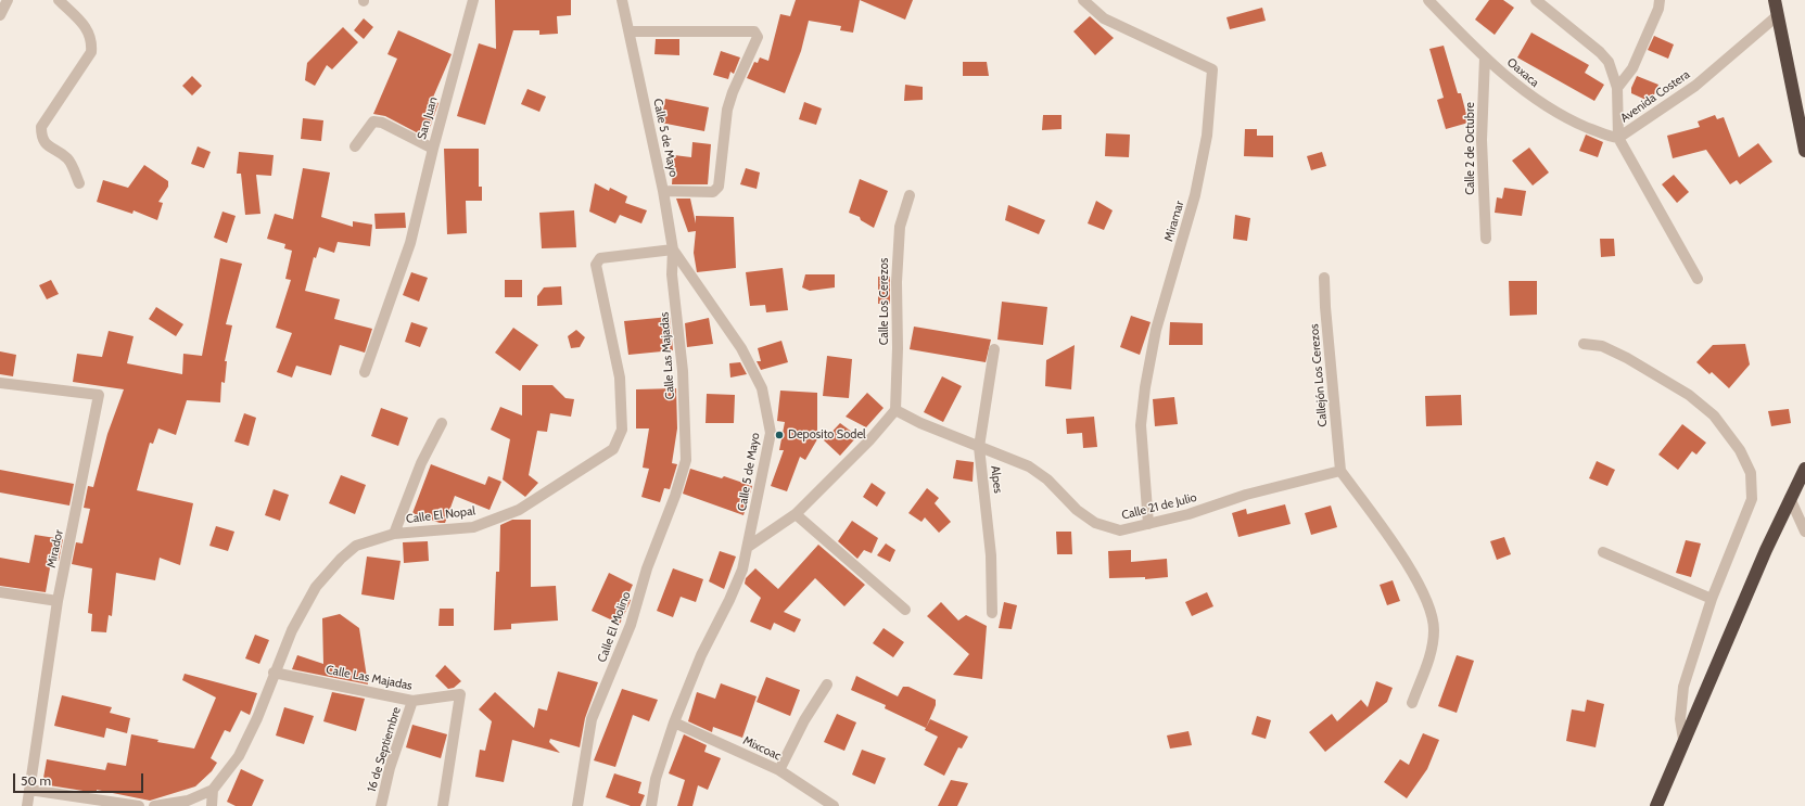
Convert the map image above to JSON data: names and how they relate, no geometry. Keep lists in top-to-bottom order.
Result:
{
  "streets": {
    "street": [
      "Oaxaca",
      "Avenida Costera",
      "San Juan",
      "Calle 5 de Mayo",
      "Calle 2 de Octubre",
      "Miramar",
      "Calle Los Cerezos",
      "Calle Las Majadas",
      "Callejón Los Cerezos",
      "Alpes",
      "Calle 21 de Julio",
      "Calle El Nopal",
      "Mirador",
      "Calle El Molino",
      "Mixcoac",
      "16 de Septiembre"
    ]
  },
  "crossings": [
    ["Oaxaca", "Avenida Costera"],
    ["Oaxaca", "Calle 2 de Octubre"],
    ["Calle 5 de Mayo", "Calle Las Majadas"],
    ["Calle 5 de Mayo", "Calle El Nopal"],
    ["Calle 5 de Mayo", "Mixcoac"],
    ["Miramar", "Calle 21 de Julio"],
    ["Calle Los Cerezos", "Calle 21 de Julio"],
    ["Calle Las Majadas", "Calle El Nopal"],
    ["Calle Las Majadas", "Calle El Molino"],
    ["Calle Las Majadas", "16 de Septiembre"],
    ["Callejón Los Cerezos", "Calle 21 de Julio"],
    ["Alpes", "Calle 21 de Julio"]
  ],
  "places": ["Deposito Sodel"],
  "scale_bar": "50 m"
}
